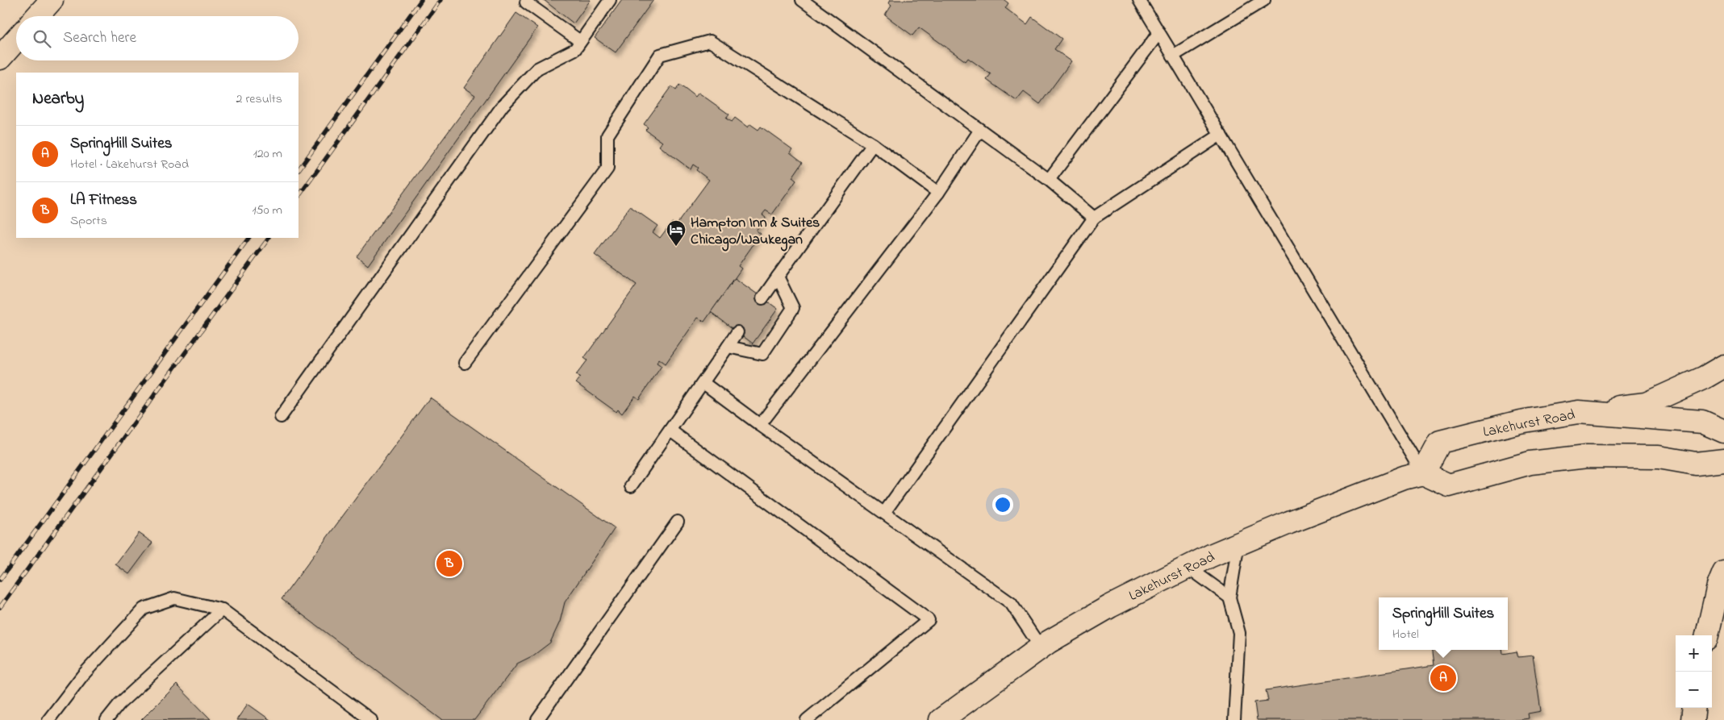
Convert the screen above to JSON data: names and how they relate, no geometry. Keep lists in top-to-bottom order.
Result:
{
  "streets": {
    "street": ["Lakehurst Road"]
  },
  "places": {
    "hotel": ["Hampton Inn & Suites Chicago/Waukegan"]
  },
  "page": {
    "search": "Search here",
    "heading": ["Nearby", "2 results"],
    "list": [
      {
        "mark": "A",
        "name": "SpringHill Suites",
        "note": "Hotel · Lakehurst Road",
        "value": "120 m"
      },
      {
        "mark": "B",
        "name": "LA Fitness",
        "note": "Sports",
        "value": "150 m"
      }
    ],
    "pins": ["B", "A"],
    "popup": ["SpringHill Suites", "Hotel"],
    "map_buttons": ["+", "−"]
  }
}
